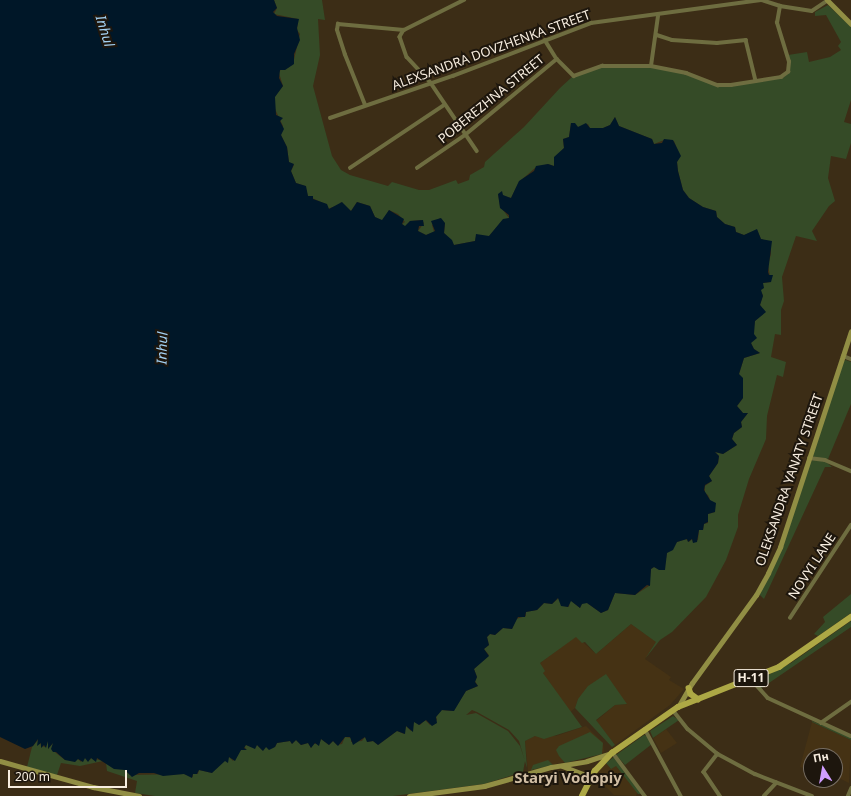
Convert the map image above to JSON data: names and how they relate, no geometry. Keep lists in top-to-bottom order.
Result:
{
  "streets": {
    "main road": ["Н-11"],
    "street": [
      "ALEXSANDRA DOVZHENKA STREET",
      "POBEREZHNA STREET",
      "OLEKSANDRA YANATY STREET",
      "NOVYI LANE"
    ]
  },
  "crossings": [
    ["OLEKSANDRA YANATY STREET", "Н-11"]
  ],
  "districts": ["Staryi Vodopiy"],
  "water": ["Inhul"],
  "scale_bar": "200 m",
  "north": "top"
}
